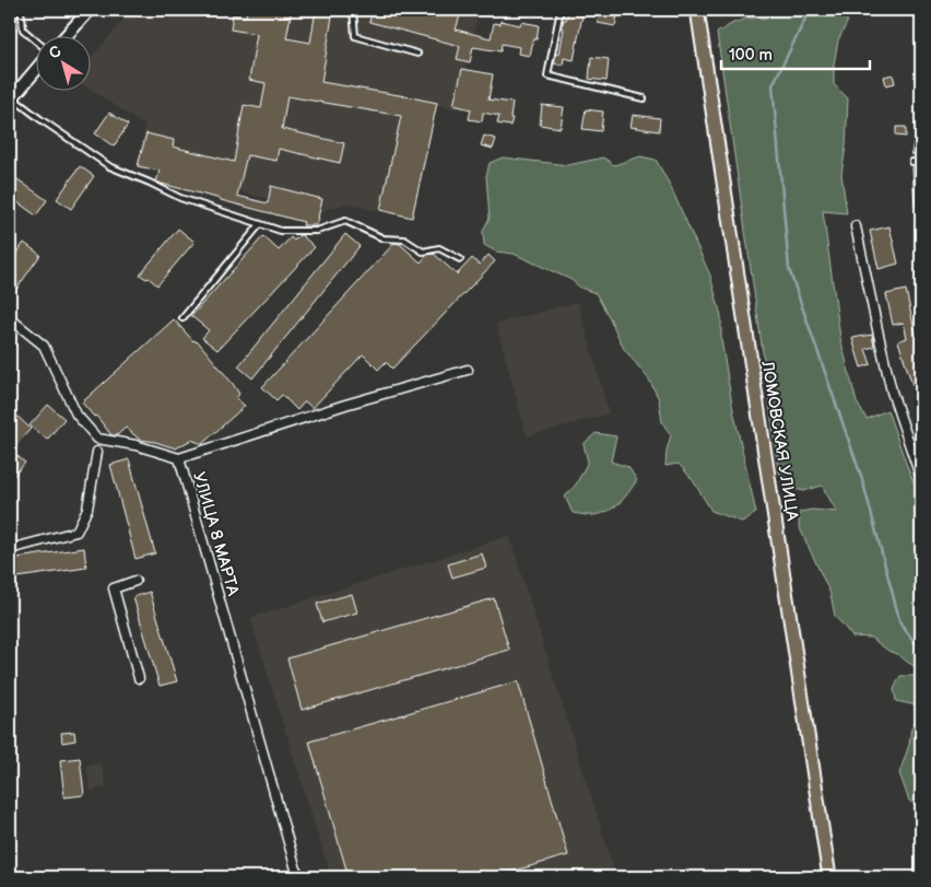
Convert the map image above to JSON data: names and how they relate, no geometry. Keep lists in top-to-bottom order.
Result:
{
  "streets": {
    "main road": ["ЛОМОВСКАЯ УЛИЦА"],
    "street": ["УЛИЦА 8 МАРТА"]
  },
  "scale_bar": "100 m",
  "north": "top left"
}
